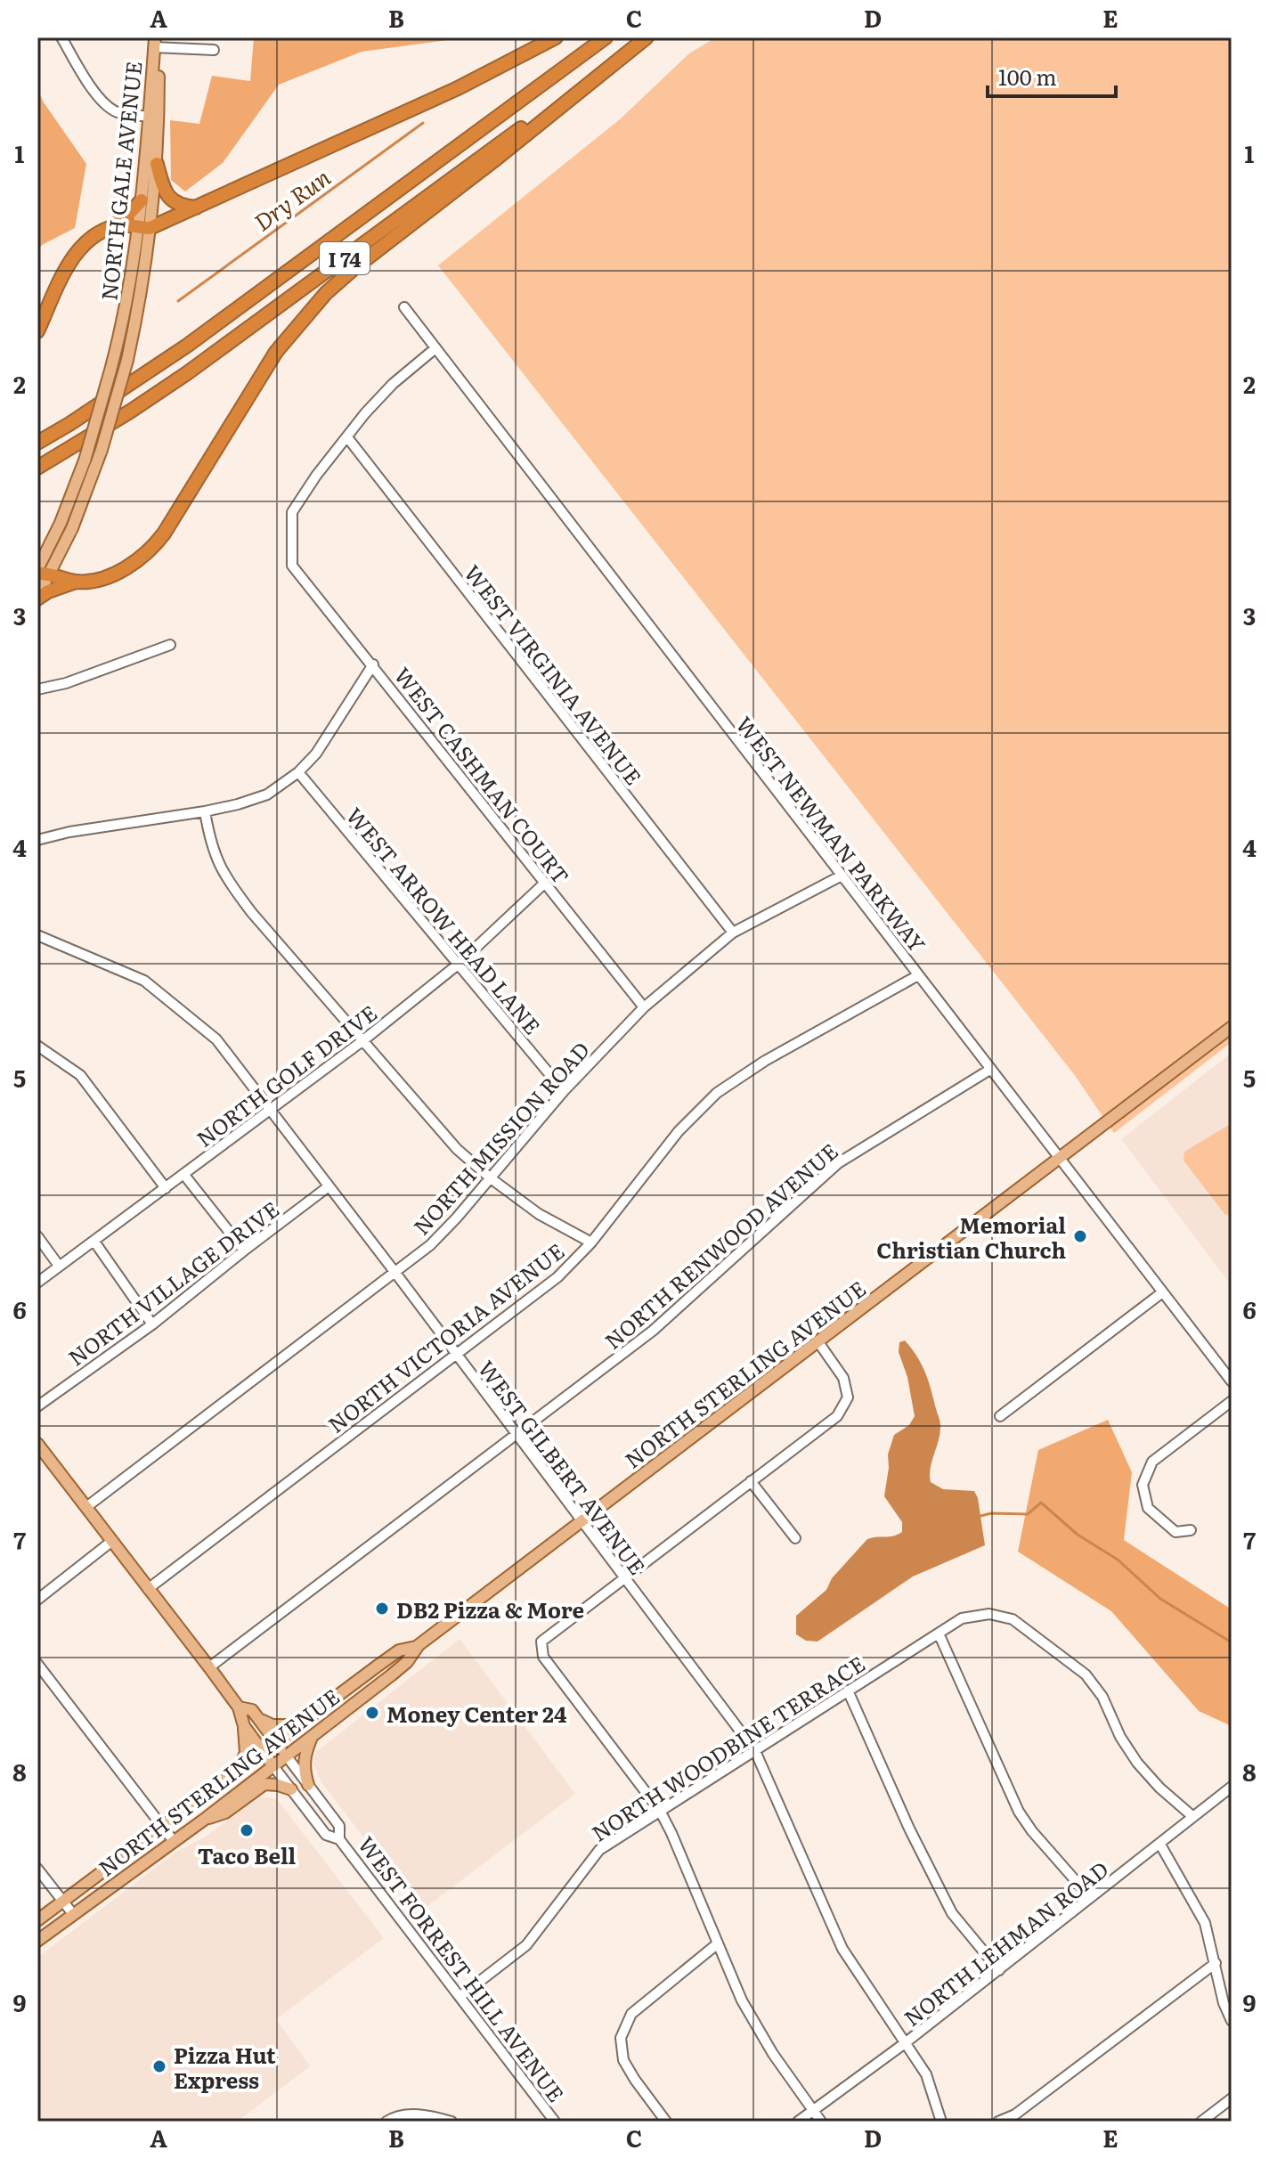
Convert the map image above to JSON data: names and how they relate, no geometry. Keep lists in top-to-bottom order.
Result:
{
  "streets": {
    "highway": ["I 74"],
    "main road": ["NORTH GALE AVENUE", "NORTH STERLING AVENUE", "WEST FORREST HILL AVENUE"],
    "street": [
      "WEST VIRGINIA AVENUE",
      "WEST CASHMAN COURT",
      "WEST NEWMAN PARKWAY",
      "WEST ARROW HEAD LANE",
      "NORTH GOLF DRIVE",
      "NORTH MISSION ROAD",
      "NORTH RENWOOD AVENUE",
      "NORTH VILLAGE DRIVE",
      "NORTH VICTORIA AVENUE",
      "WEST GILBERT AVENUE",
      "NORTH WOODBINE TERRACE",
      "NORTH LEHMAN ROAD"
    ]
  },
  "crossings": [
    ["WEST VIRGINIA AVENUE", "WEST CASHMAN COURT"],
    ["WEST VIRGINIA AVENUE", "NORTH MISSION ROAD"],
    ["WEST CASHMAN COURT", "NORTH GOLF DRIVE"],
    ["WEST CASHMAN COURT", "NORTH MISSION ROAD"],
    ["WEST NEWMAN PARKWAY", "NORTH MISSION ROAD"],
    ["WEST NEWMAN PARKWAY", "NORTH RENWOOD AVENUE"],
    ["WEST NEWMAN PARKWAY", "NORTH VICTORIA AVENUE"],
    ["WEST NEWMAN PARKWAY", "NORTH STERLING AVENUE"],
    ["WEST ARROW HEAD LANE", "NORTH GOLF DRIVE"],
    ["WEST ARROW HEAD LANE", "NORTH MISSION ROAD"],
    ["NORTH GOLF DRIVE", "WEST GILBERT AVENUE"],
    ["NORTH MISSION ROAD", "WEST GILBERT AVENUE"],
    ["NORTH MISSION ROAD", "WEST FORREST HILL AVENUE"],
    ["NORTH RENWOOD AVENUE", "WEST GILBERT AVENUE"],
    ["NORTH RENWOOD AVENUE", "WEST FORREST HILL AVENUE"],
    ["NORTH VILLAGE DRIVE", "WEST GILBERT AVENUE"],
    ["NORTH VICTORIA AVENUE", "WEST GILBERT AVENUE"],
    ["NORTH VICTORIA AVENUE", "WEST FORREST HILL AVENUE"],
    ["NORTH STERLING AVENUE", "WEST GILBERT AVENUE"],
    ["NORTH STERLING AVENUE", "WEST FORREST HILL AVENUE"],
    ["WEST GILBERT AVENUE", "NORTH WOODBINE TERRACE"],
    ["WEST GILBERT AVENUE", "NORTH LEHMAN ROAD"],
    ["NORTH WOODBINE TERRACE", "NORTH LEHMAN ROAD"],
    ["NORTH WOODBINE TERRACE", "WEST FORREST HILL AVENUE"]
  ],
  "water": ["Dry Run"],
  "places": [
    "Memorial Christian Church",
    "DB2 Pizza & More",
    "Money Center 24",
    "Taco Bell",
    "Pizza Hut Express"
  ],
  "scale_bar": "100 m",
  "grid": {
    "columns": [
      "A",
      "B",
      "C",
      "D",
      "E"
    ],
    "rows": [
      "1",
      "2",
      "3",
      "4",
      "5",
      "6",
      "7",
      "8",
      "9"
    ]
  }
}
